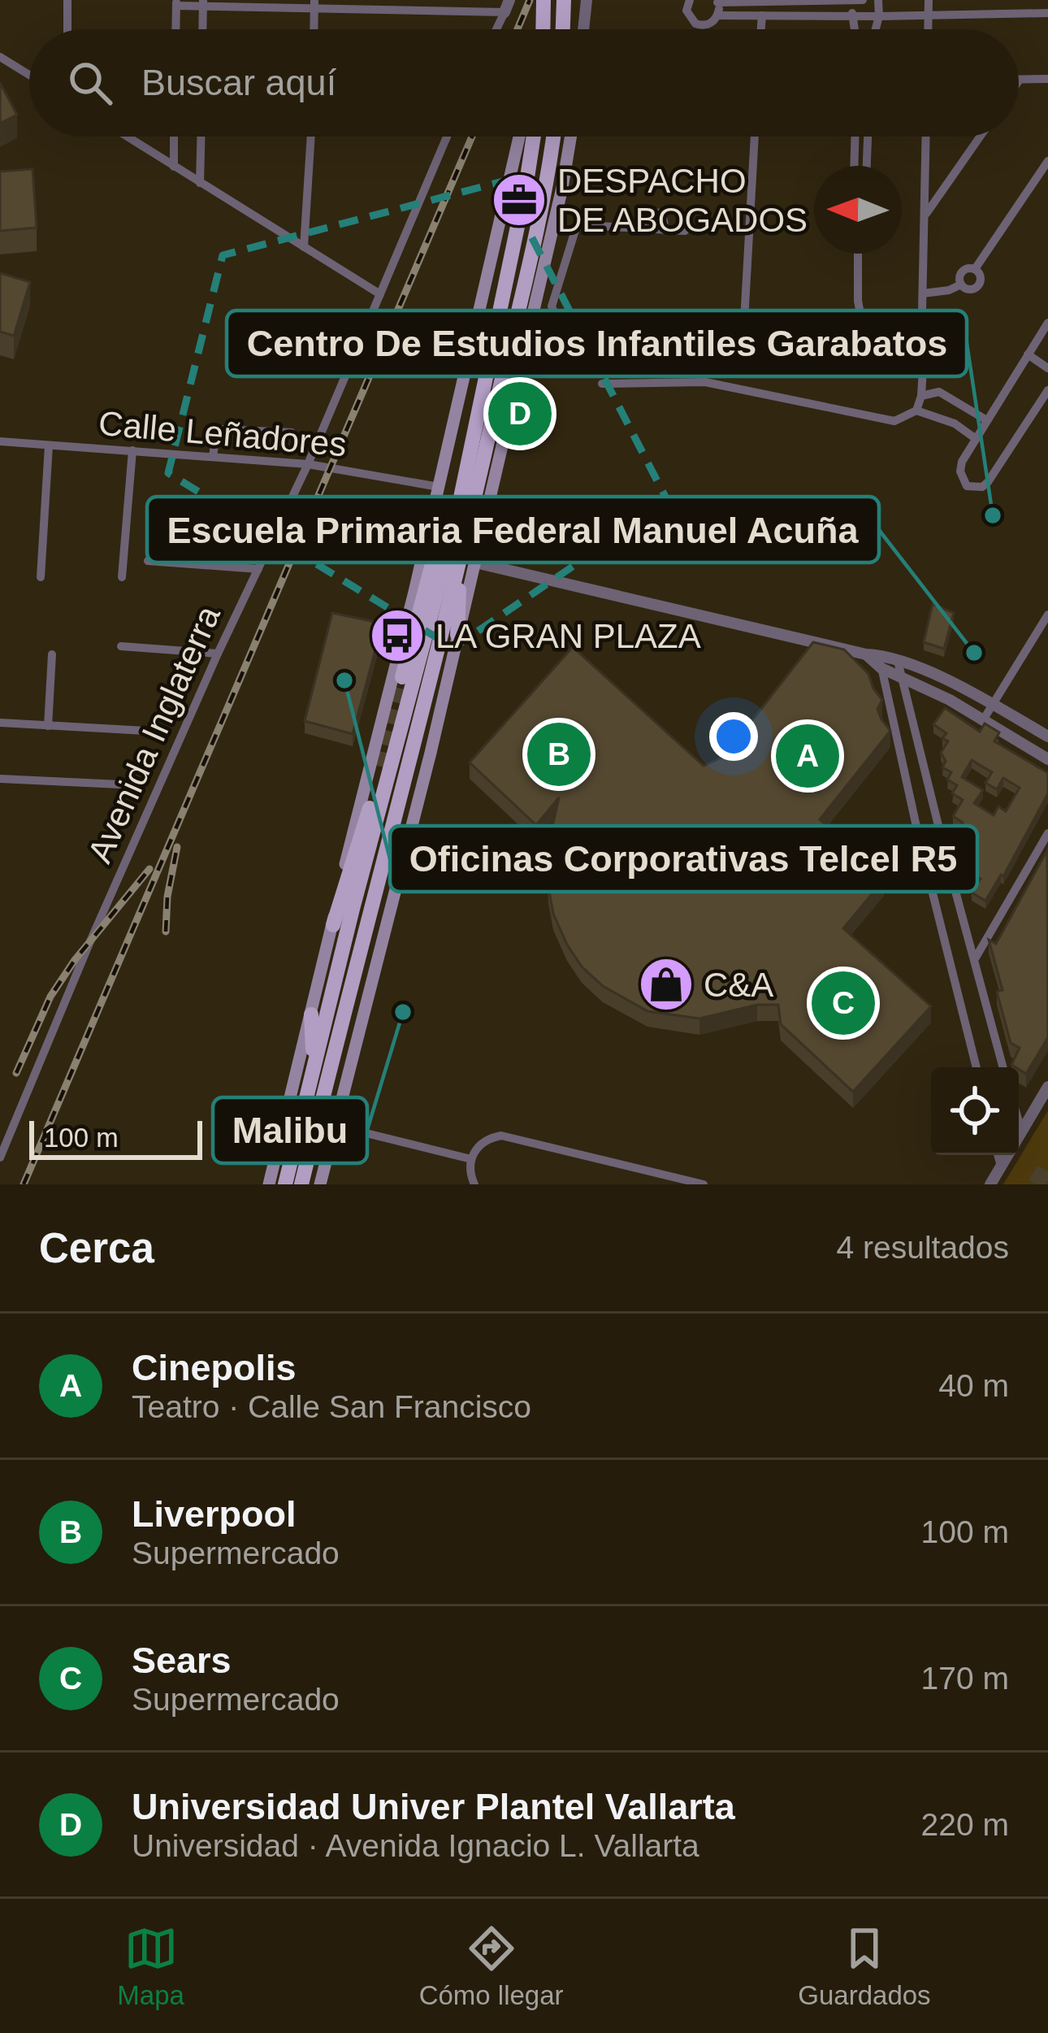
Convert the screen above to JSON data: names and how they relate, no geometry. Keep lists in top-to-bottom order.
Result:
{
  "streets": {
    "street": ["Calle Leñadores", "Avenida Inglaterra"]
  },
  "crossings": [
    ["Calle Leñadores", "Avenida Inglaterra"]
  ],
  "places": {
    "office": ["DESPACHO DE ABOGADOS"],
    "other": [
      "Centro De Estudios Infantiles Garabatos",
      "Escuela Primaria Federal Manuel Acuña",
      "Oficinas Corporativas Telcel R5",
      "Malibu"
    ],
    "bus stop": ["LA GRAN PLAZA"],
    "shop": ["C&A"]
  },
  "scale_bar": "100 m",
  "north": "left",
  "page": {
    "search": "Buscar aquí",
    "pins": [
      "D",
      "B",
      "A",
      "C"
    ],
    "scale": "100 m",
    "heading": ["Cerca", "4 resultados"],
    "list": [
      {
        "mark": "A",
        "name": "Cinepolis",
        "note": "Teatro · Calle San Francisco",
        "value": "40 m"
      },
      {
        "mark": "B",
        "name": "Liverpool",
        "note": "Supermercado",
        "value": "100 m"
      },
      {
        "mark": "C",
        "name": "Sears",
        "note": "Supermercado",
        "value": "170 m"
      },
      {
        "mark": "D",
        "name": "Universidad Univer Plantel Vallarta",
        "note": "Universidad · Avenida Ignacio L. Vallarta",
        "value": "220 m"
      }
    ],
    "nav": ["Mapa", "Cómo llegar", "Guardados"]
  }
}
